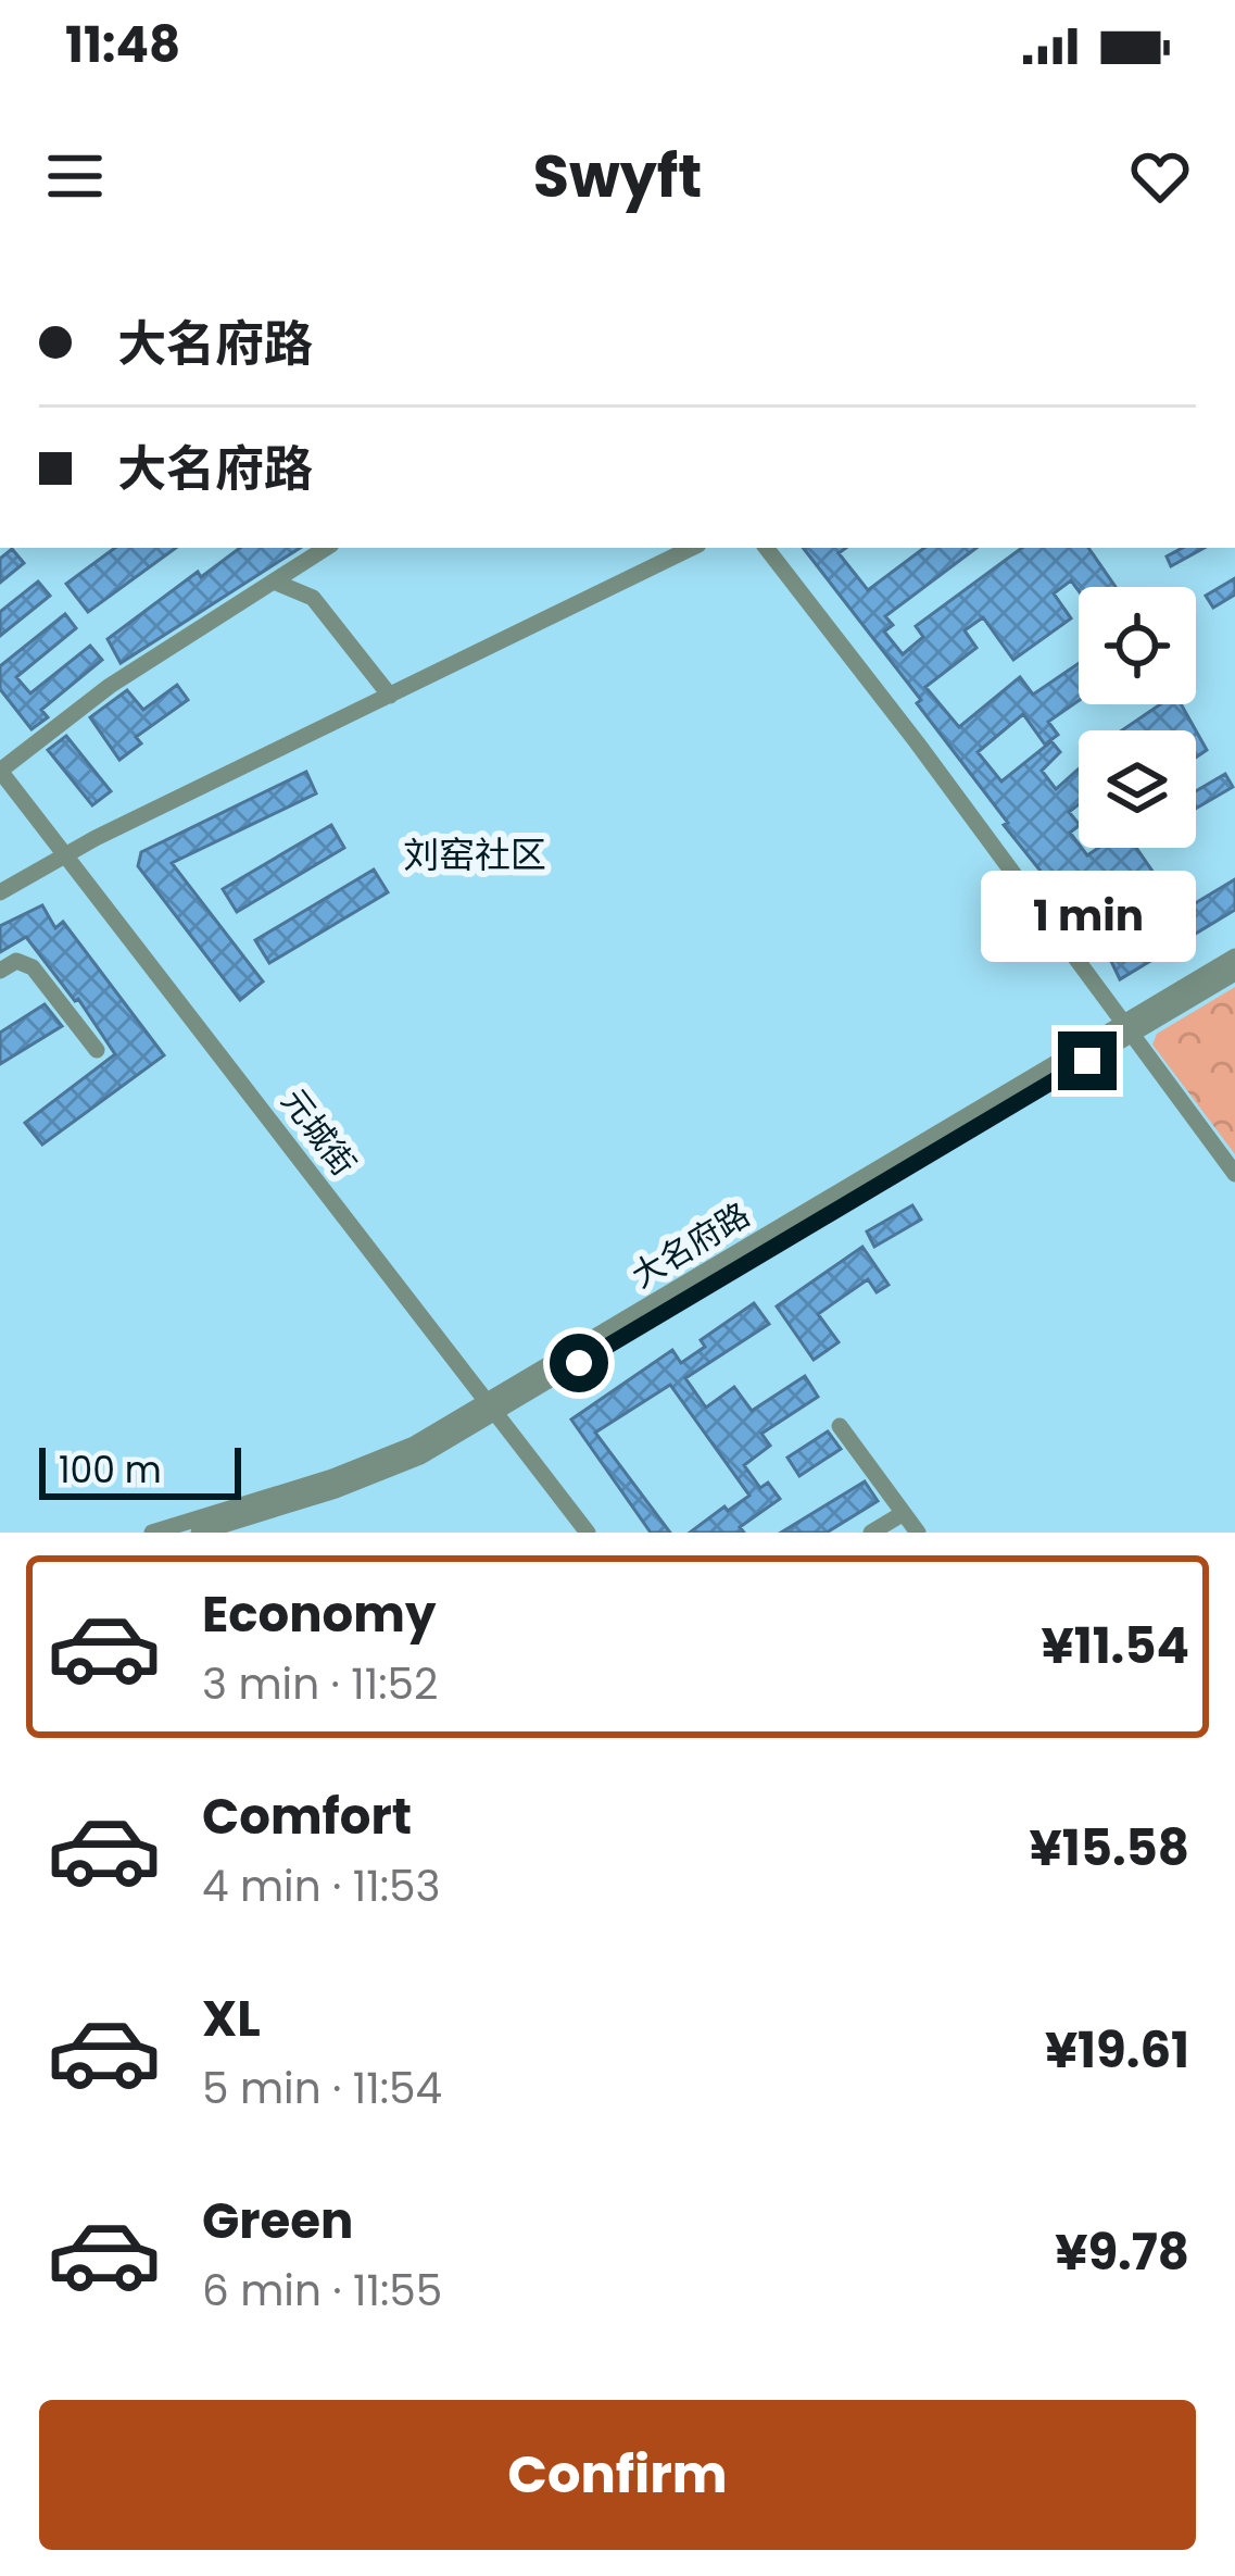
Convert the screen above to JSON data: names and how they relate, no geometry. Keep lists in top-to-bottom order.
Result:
{
  "streets": {
    "street": ["元城街", "大名府路"]
  },
  "crossings": [
    ["元城街", "大名府路"]
  ],
  "districts": ["刘窑社区"],
  "scale_bar": "100 m",
  "page": {
    "status": "11:48",
    "header": "Swyft",
    "banner": ["大名府路", "大名府路"],
    "bubble": "1 min",
    "scale": "100 m",
    "list": [
      {
        "name": "Economy",
        "note": "3 min · 11:52",
        "value": "¥11.54"
      },
      {
        "name": "Comfort",
        "note": "4 min · 11:53",
        "value": "¥15.58"
      },
      {
        "name": "XL",
        "note": "5 min · 11:54",
        "value": "¥19.61"
      },
      {
        "name": "Green",
        "note": "6 min · 11:55",
        "value": "¥9.78"
      }
    ],
    "buttons": "Confirm"
  }
}
